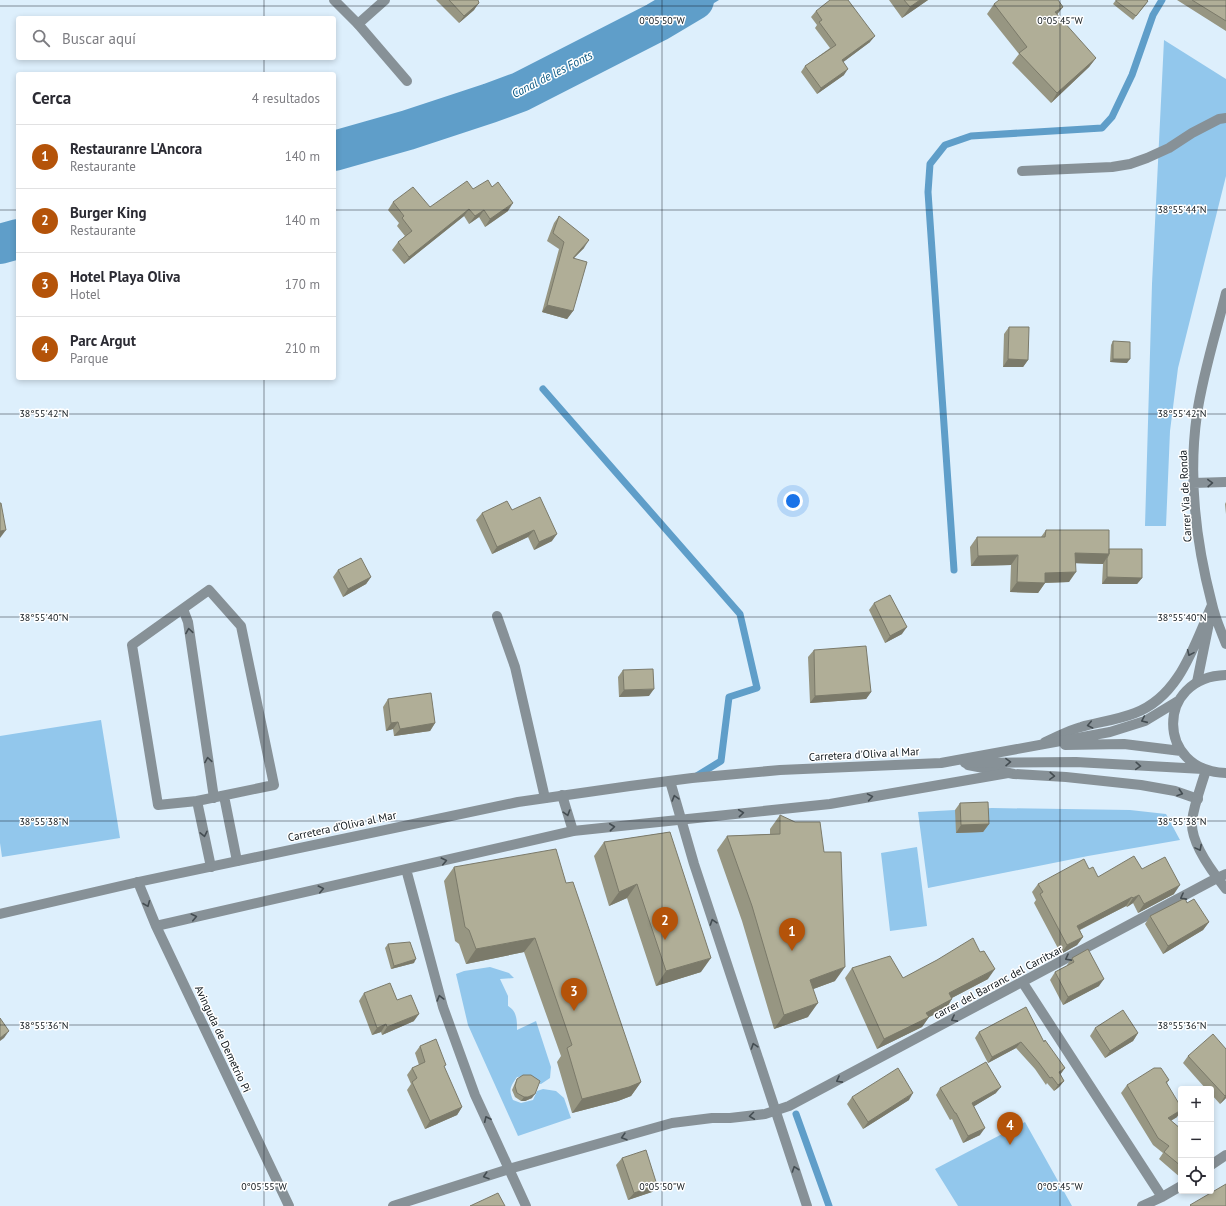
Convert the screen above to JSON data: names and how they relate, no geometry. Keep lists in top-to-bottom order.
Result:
{
  "streets": {
    "street": [
      "Carrer Via de Ronda",
      "Carretera d'Oliva al Mar",
      "Carretera d’Oliva al Mar",
      "carrer del Barranc del Carritxar",
      "Avinguda de Demetrio Pi"
    ]
  },
  "crossings": [
    ["Carretera d'Oliva al Mar", "Carretera d’Oliva al Mar"],
    ["Carretera d’Oliva al Mar", "Avinguda de Demetrio Pi"]
  ],
  "one_way": ["carrer del Barranc del Carritxar"],
  "water": ["Canal de les Fonts"],
  "page": {
    "search": "Buscar aquí",
    "heading": ["Cerca", "4 resultados"],
    "list": [
      {
        "mark": "1",
        "name": "Restauranre L'Ancora",
        "note": "Restaurante",
        "value": "140 m"
      },
      {
        "mark": "2",
        "name": "Burger King",
        "note": "Restaurante",
        "value": "140 m"
      },
      {
        "mark": "3",
        "name": "Hotel Playa Oliva",
        "note": "Hotel",
        "value": "170 m"
      },
      {
        "mark": "4",
        "name": "Parc Argut",
        "note": "Parque",
        "value": "210 m"
      }
    ],
    "pins": [
      "2",
      "1",
      "3",
      "4"
    ],
    "map_buttons": ["+", "−"]
  },
  "coordinates": [
    "0°05'50\"W",
    "0°05'45\"W",
    "38°55'44\"N",
    "38°55'42\"N",
    "38°55'40\"N",
    "38°55'38\"N",
    "38°55'36\"N",
    "0°05'55\"W"
  ]
}
